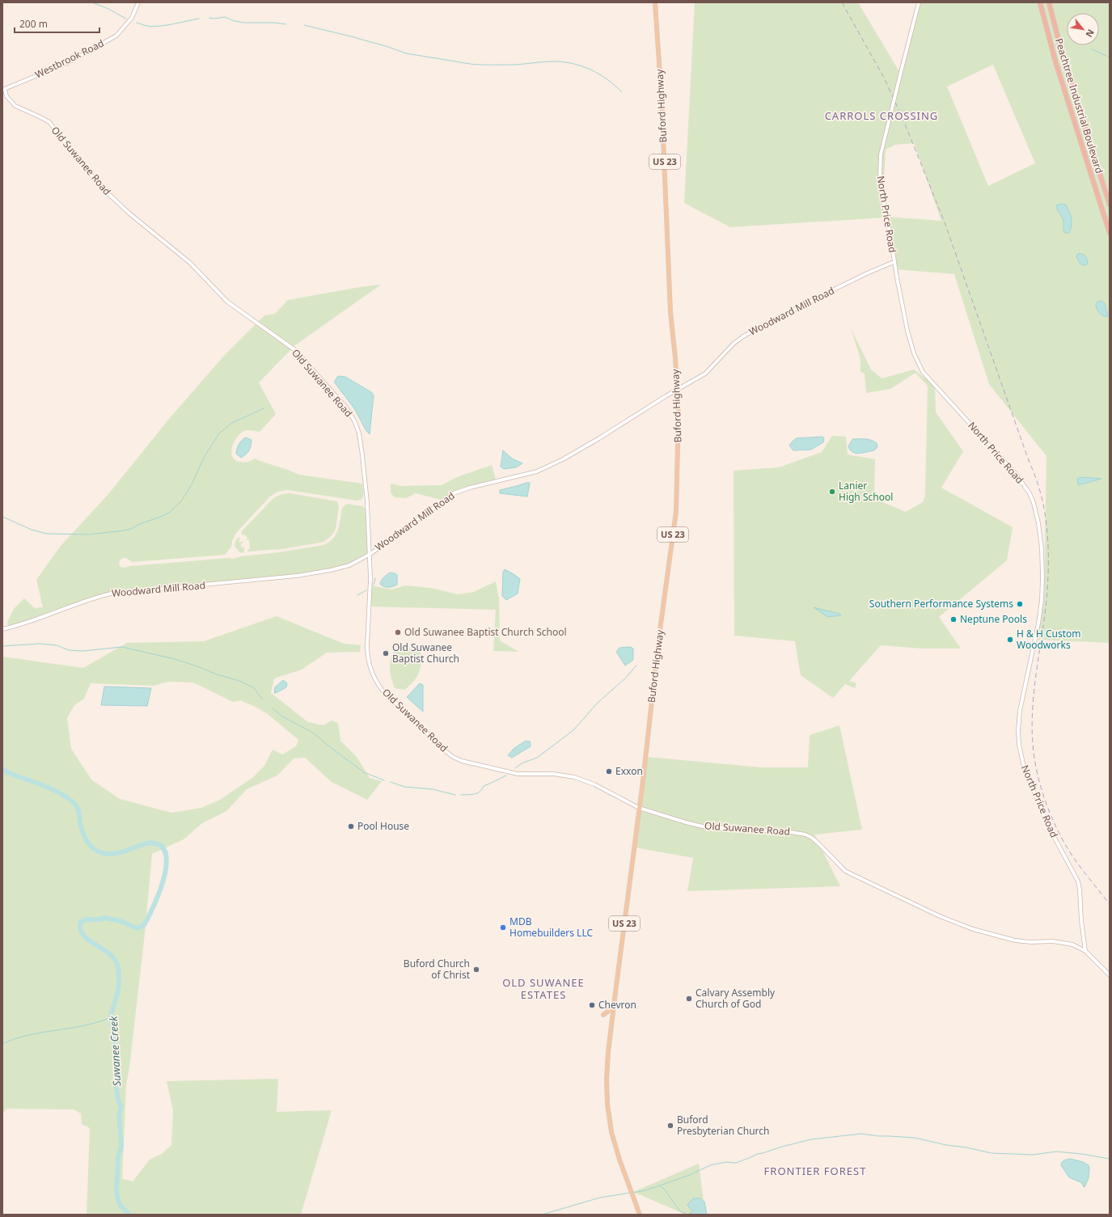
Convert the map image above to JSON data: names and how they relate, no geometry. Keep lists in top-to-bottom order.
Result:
{
  "streets": {
    "highway": ["Peachtree Industrial Boulevard"],
    "main road": ["Buford Highway", "US 23"],
    "street": [
      "Westbrook Road",
      "Old Suwanee Road",
      "North Price Road",
      "Woodward Mill Road"
    ]
  },
  "crossings": [
    ["Westbrook Road", "Old Suwanee Road"],
    ["Buford Highway", "Old Suwanee Road"],
    ["Buford Highway", "US 23"],
    ["Buford Highway", "Woodward Mill Road"],
    ["Old Suwanee Road", "US 23"],
    ["Old Suwanee Road", "North Price Road"],
    ["Old Suwanee Road", "Woodward Mill Road"],
    ["North Price Road", "Woodward Mill Road"]
  ],
  "districts": ["CARROLS CROSSING", "OLD SUWANEE ESTATES", "FRONTIER FOREST"],
  "water": ["Suwanee Creek"],
  "places": [
    "Lanier High School",
    "Southern Performance Systems",
    "Neptune Pools",
    "Old Suwanee Baptist Church School",
    "H & H Custom Woodworks",
    "Old Suwanee Baptist Church",
    "Exxon",
    "Pool House",
    "MDB Homebuilders LLC",
    "Buford Church of Christ",
    "Calvary Assembly Church of God",
    "Chevron",
    "Buford Presbyterian Church"
  ],
  "scale_bar": "200 m",
  "north": "bottom right"
}
